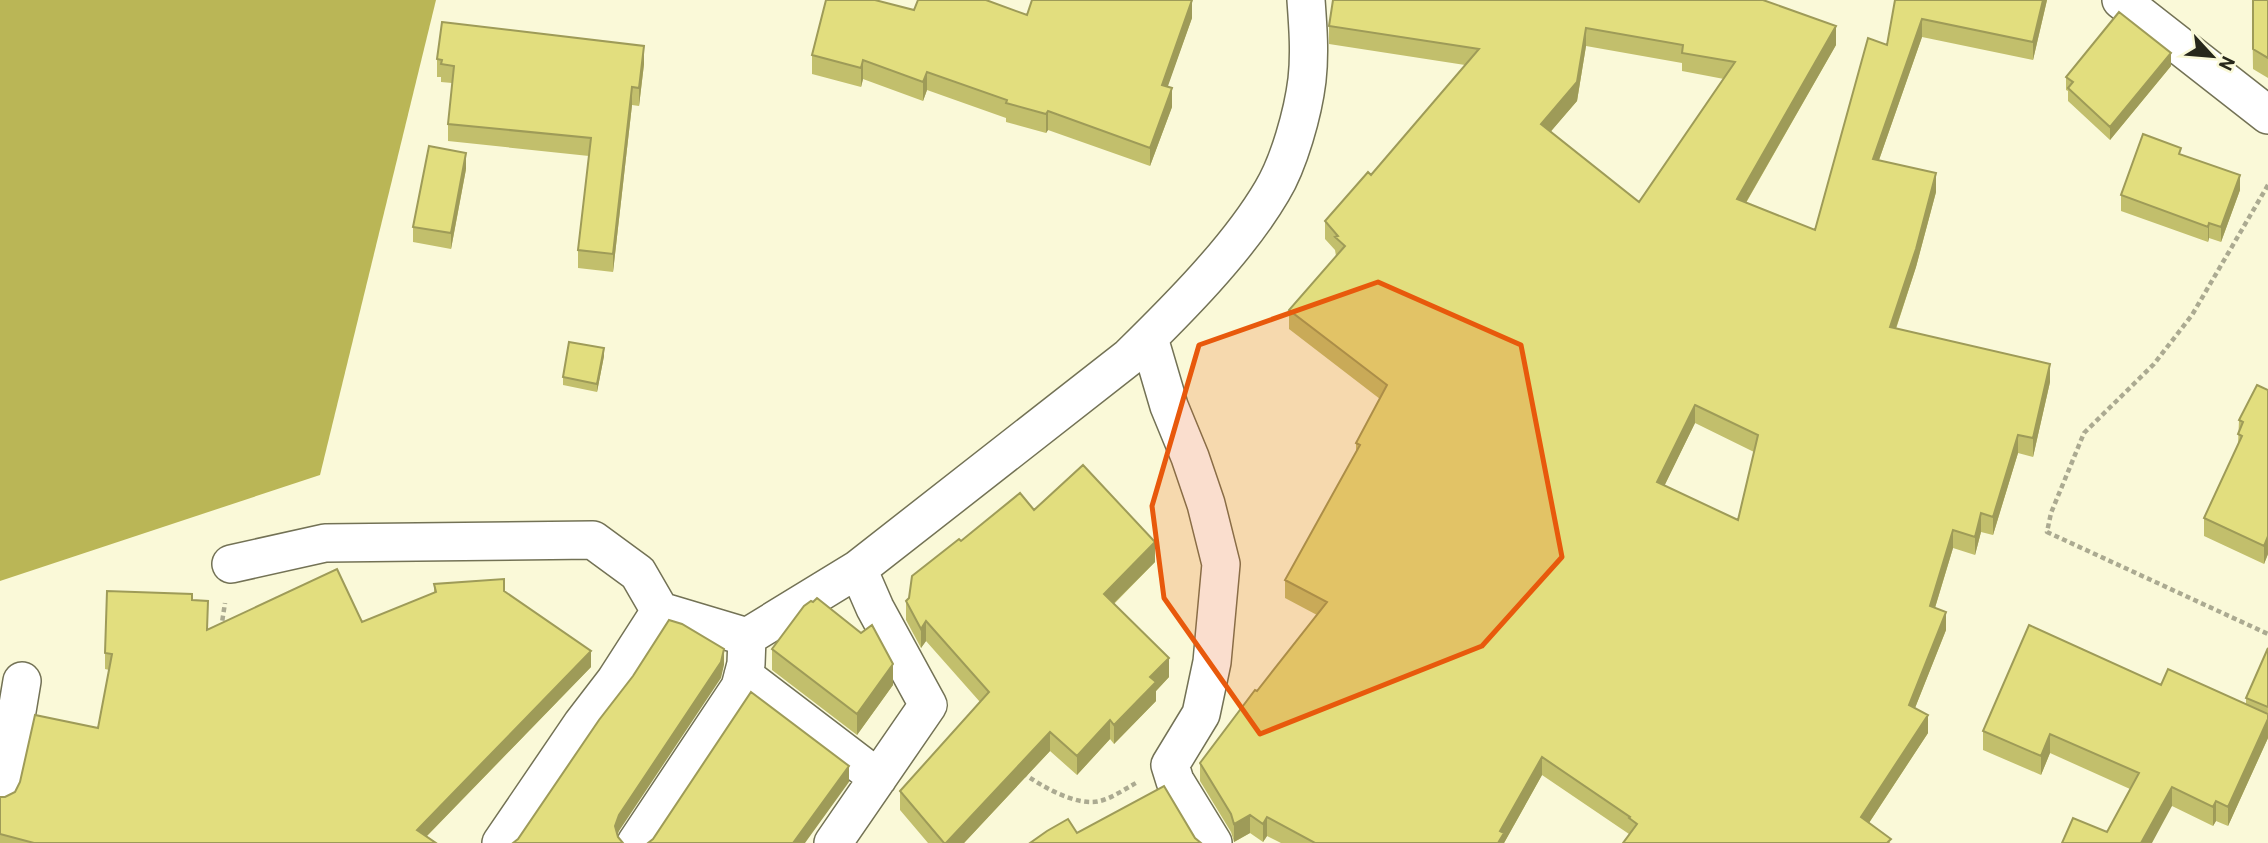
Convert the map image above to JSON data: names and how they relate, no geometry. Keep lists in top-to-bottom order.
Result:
{
  "north": "bottom right"
}
